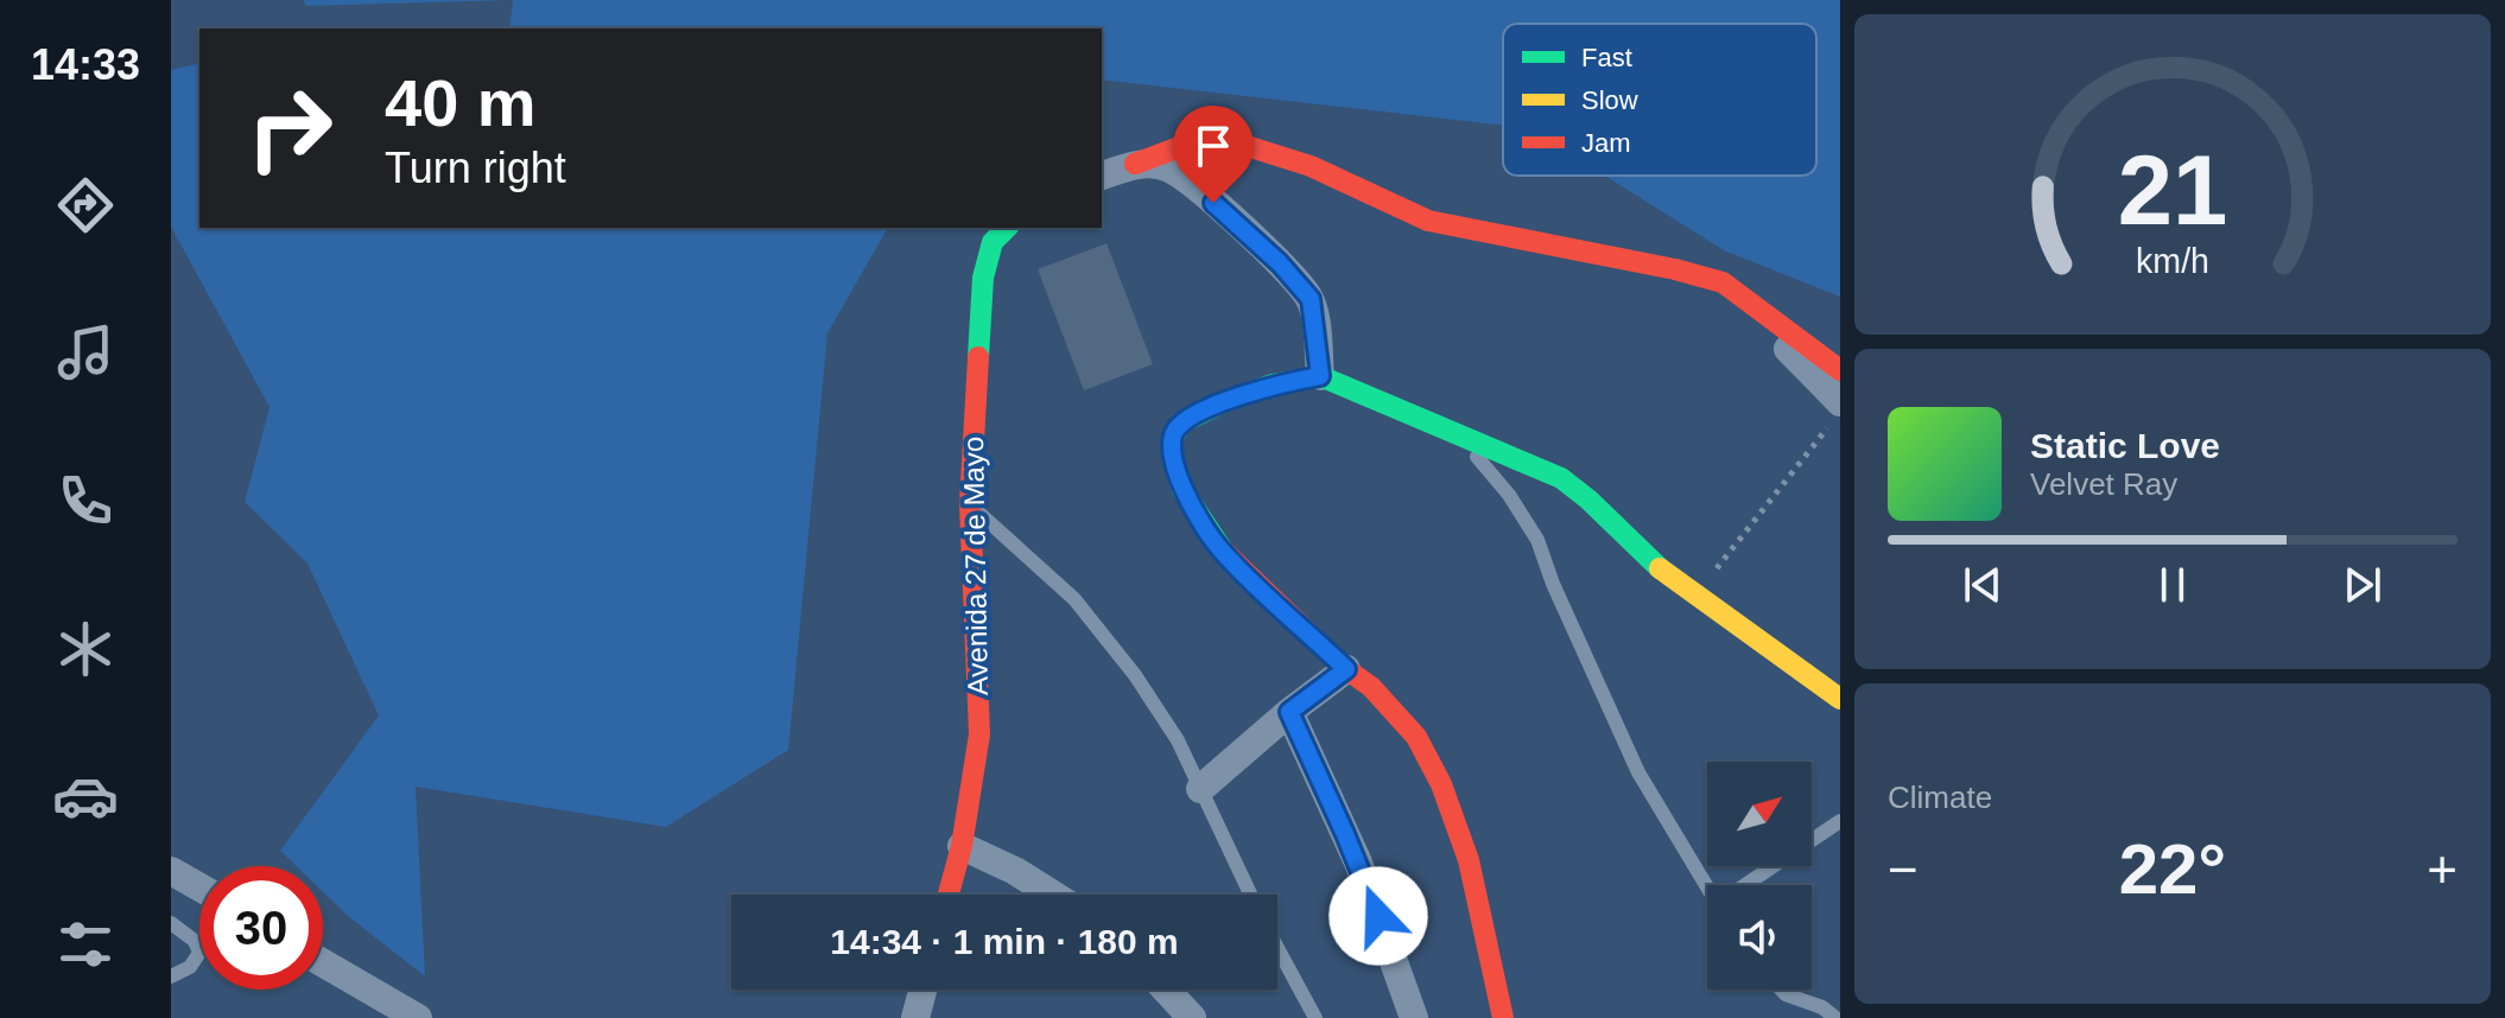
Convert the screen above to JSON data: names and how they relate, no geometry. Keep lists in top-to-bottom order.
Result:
{
  "streets": {
    "street": ["Avenida 27 de Mayo"]
  },
  "legend": ["Fast", "Slow", "Jam"],
  "north": "top right",
  "page": {
    "tabs": "14:33",
    "turn": ["40 m", "Turn right"],
    "song": ["Static Love", "Velvet Ray"],
    "tile": "Climate",
    "heat": ["−", "22°", "+"],
    "limit": "30",
    "trip": "14:34 · 1 min · 180 m",
    "gauge": ["21", "km/h"]
  }
}
